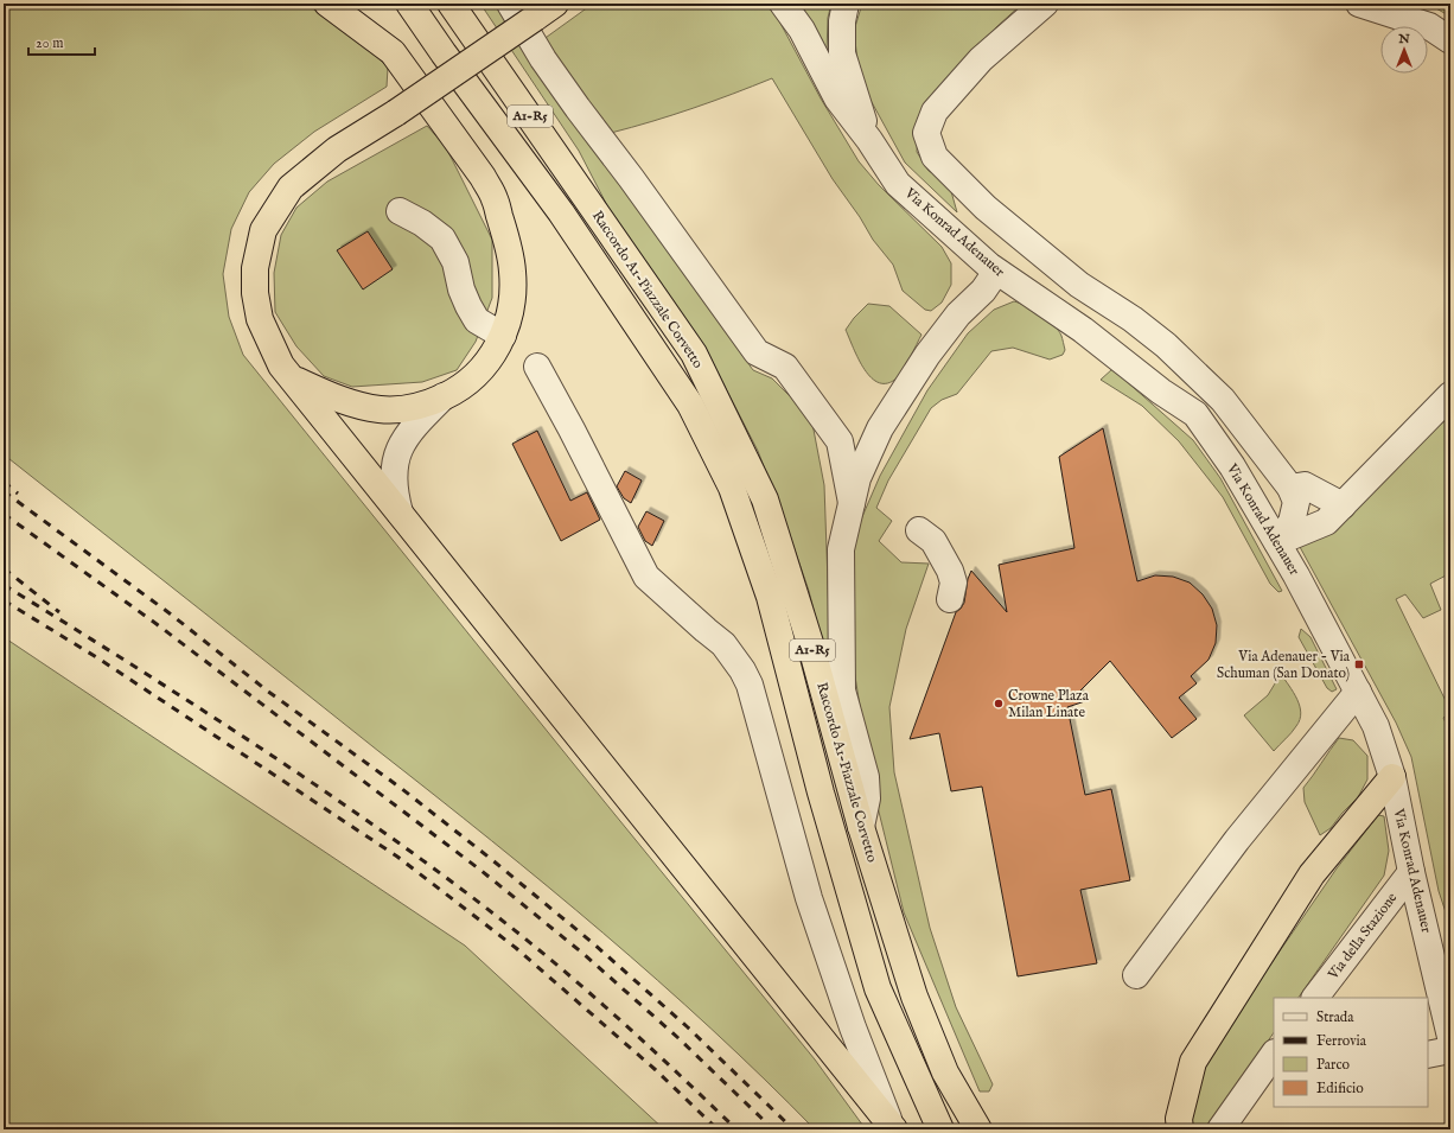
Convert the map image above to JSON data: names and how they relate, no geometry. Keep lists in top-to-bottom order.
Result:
{
  "streets": {
    "highway": ["A1-R5", "Raccordo A1-Piazzale Corvetto"],
    "street": ["Via Konrad Adenauer", "Via della Stazione"]
  },
  "crossings": [
    ["Via Konrad Adenauer", "Via della Stazione"]
  ],
  "places": {
    "transit": ["Via Adenauer - Via Schuman (San Donato)"],
    "other": ["Crowne Plaza Milan Linate"]
  },
  "legend": [
    "Strada",
    "Ferrovia",
    "Parco",
    "Edificio"
  ],
  "scale_bar": "20 m",
  "north": "top"
}
